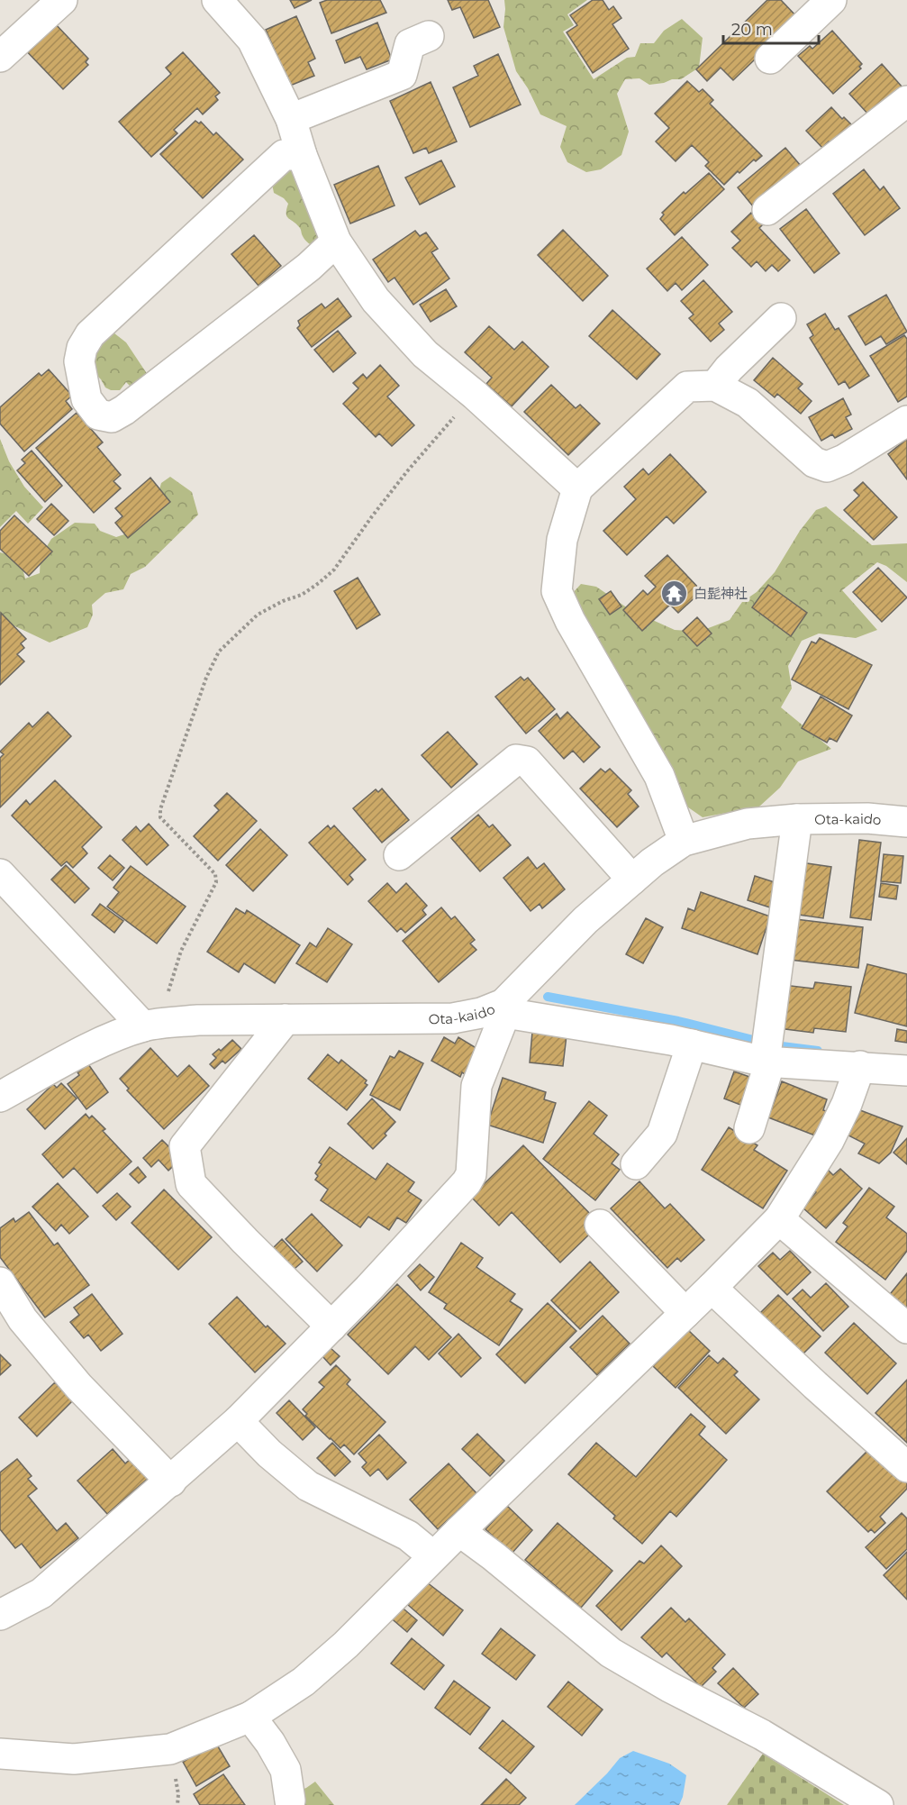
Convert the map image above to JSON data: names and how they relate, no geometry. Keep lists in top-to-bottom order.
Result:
{
  "streets": {
    "street": ["Ota-kaido"]
  },
  "places": {
    "temple": ["白髭神社"]
  },
  "scale_bar": "20 m"
}
